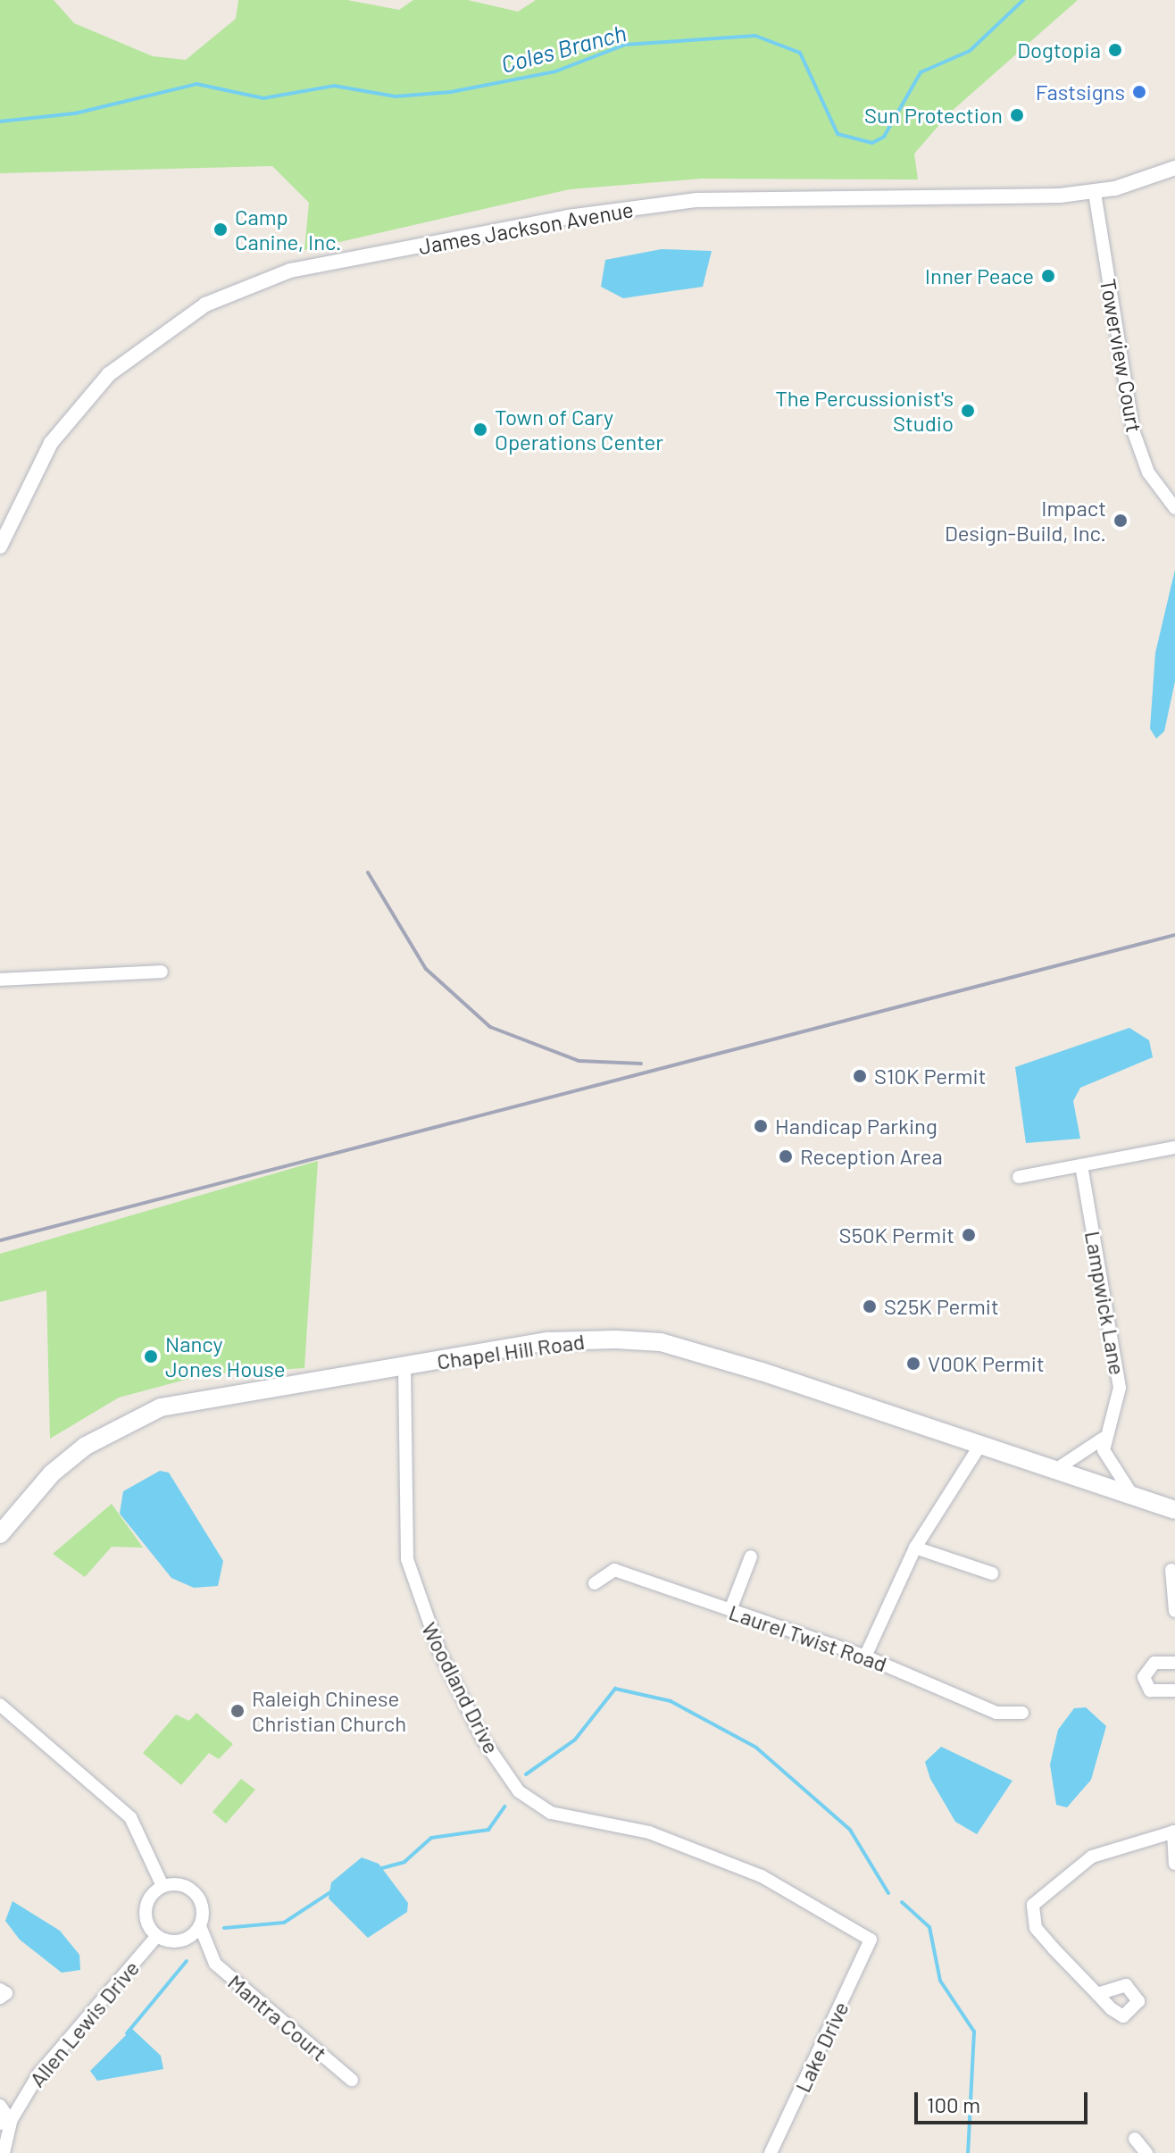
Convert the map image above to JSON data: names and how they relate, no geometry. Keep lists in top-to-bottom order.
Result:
{
  "streets": {
    "main road": ["Chapel Hill Road"],
    "street": [
      "James Jackson Avenue",
      "Towerview Court",
      "Lampwick Lane",
      "Laurel Twist Road",
      "Woodland Drive",
      "Mantra Court",
      "Allen Lewis Drive",
      "Lake Drive"
    ]
  },
  "crossings": [
    ["James Jackson Avenue", "Towerview Court"],
    ["Chapel Hill Road", "Woodland Drive"],
    ["Woodland Drive", "Lake Drive"],
    ["Mantra Court", "Allen Lewis Drive"]
  ],
  "water": ["Coles Branch"],
  "places": [
    "Dogtopia",
    "Fastsigns",
    "Sun Protection",
    "Camp Canine, Inc.",
    "Inner Peace",
    "The Percussionist's Studio",
    "Town of Cary Operations Center",
    "Impact Design-Build, Inc.",
    "S10K Permit",
    "Handicap Parking",
    "Reception Area",
    "S50K Permit",
    "S25K Permit",
    "Nancy Jones House",
    "V00K Permit",
    "Raleigh Chinese Christian Church"
  ],
  "scale_bar": "100 m"
}
